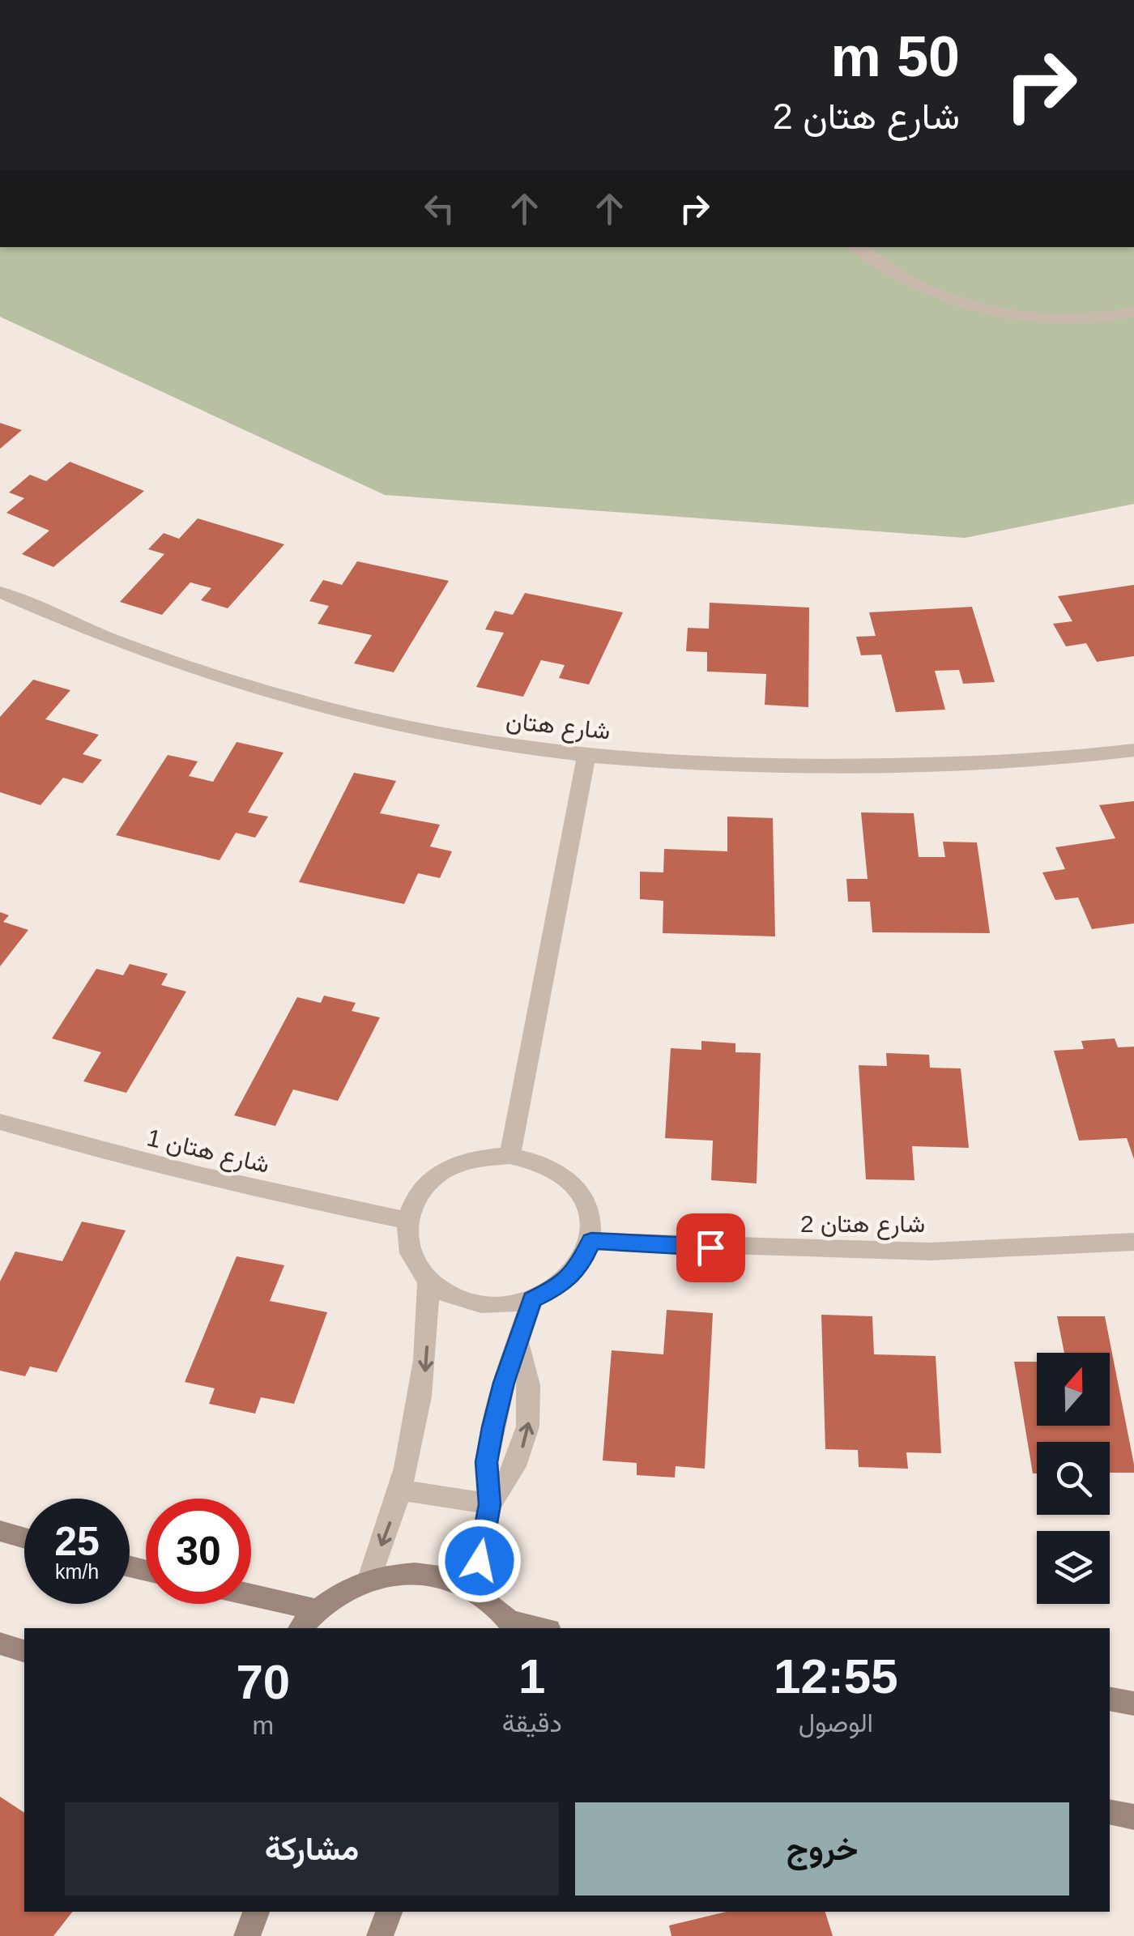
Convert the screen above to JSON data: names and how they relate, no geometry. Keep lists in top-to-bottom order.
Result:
{
  "streets": {
    "street": ["شارع هتان", "شارع هتان 1", "شارع هتان 2"]
  },
  "crossings": [
    ["شارع هتان 1", "شارع هتان 2"]
  ],
  "north": "top",
  "page": {
    "turn": ["50 m", "شارع هتان 2"],
    "speed": "25 km/h",
    "limit": "30",
    "eta": [
      "12:55",
      "الوصول",
      "1",
      "دقيقة",
      "70",
      "m"
    ],
    "buttons": ["خروج", "مشاركة"]
  }
}
